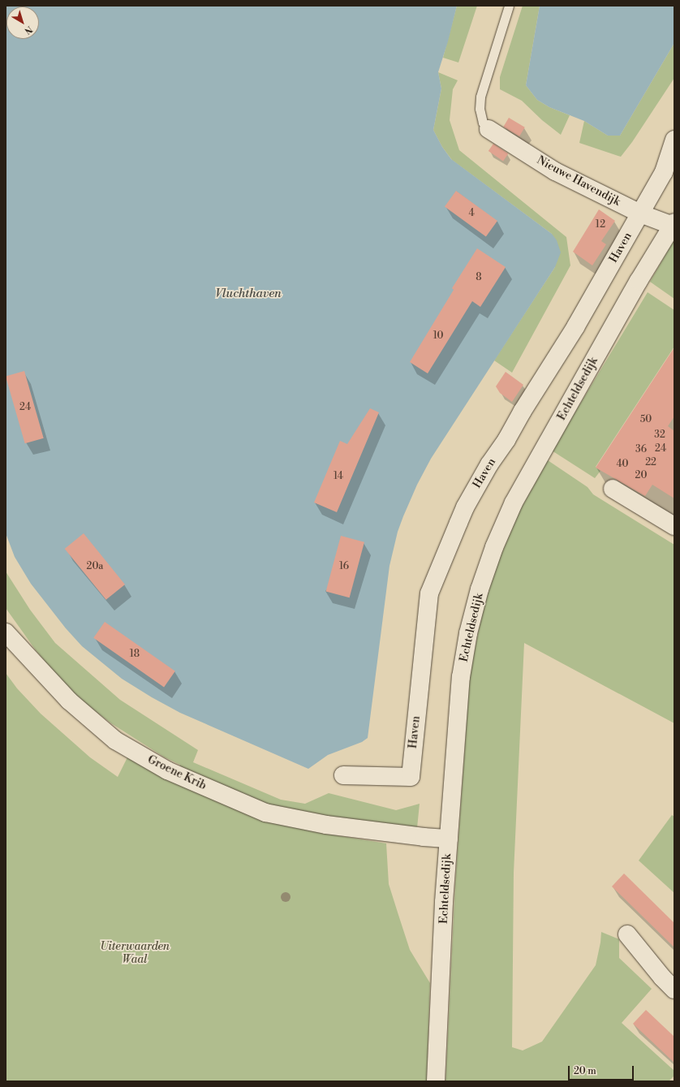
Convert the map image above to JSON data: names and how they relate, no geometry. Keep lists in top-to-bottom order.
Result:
{
  "streets": {
    "street": [
      "Nieuwe Havendijk",
      "Haven",
      "Echteldsedijk",
      "Groene Krib"
    ]
  },
  "crossings": [
    ["Nieuwe Havendijk", "Haven"],
    ["Nieuwe Havendijk", "Echteldsedijk"],
    ["Echteldsedijk", "Groene Krib"]
  ],
  "water": ["Vluchthaven"],
  "parks": ["Uiterwaarden Waal"],
  "house_numbers": [
    "4",
    "12",
    "8",
    "10",
    "24",
    "50",
    "32",
    "24",
    "36",
    "22",
    "40",
    "20",
    "14",
    "20a",
    "16",
    "18"
  ],
  "scale_bar": "20 m",
  "north": "bottom right"
}
